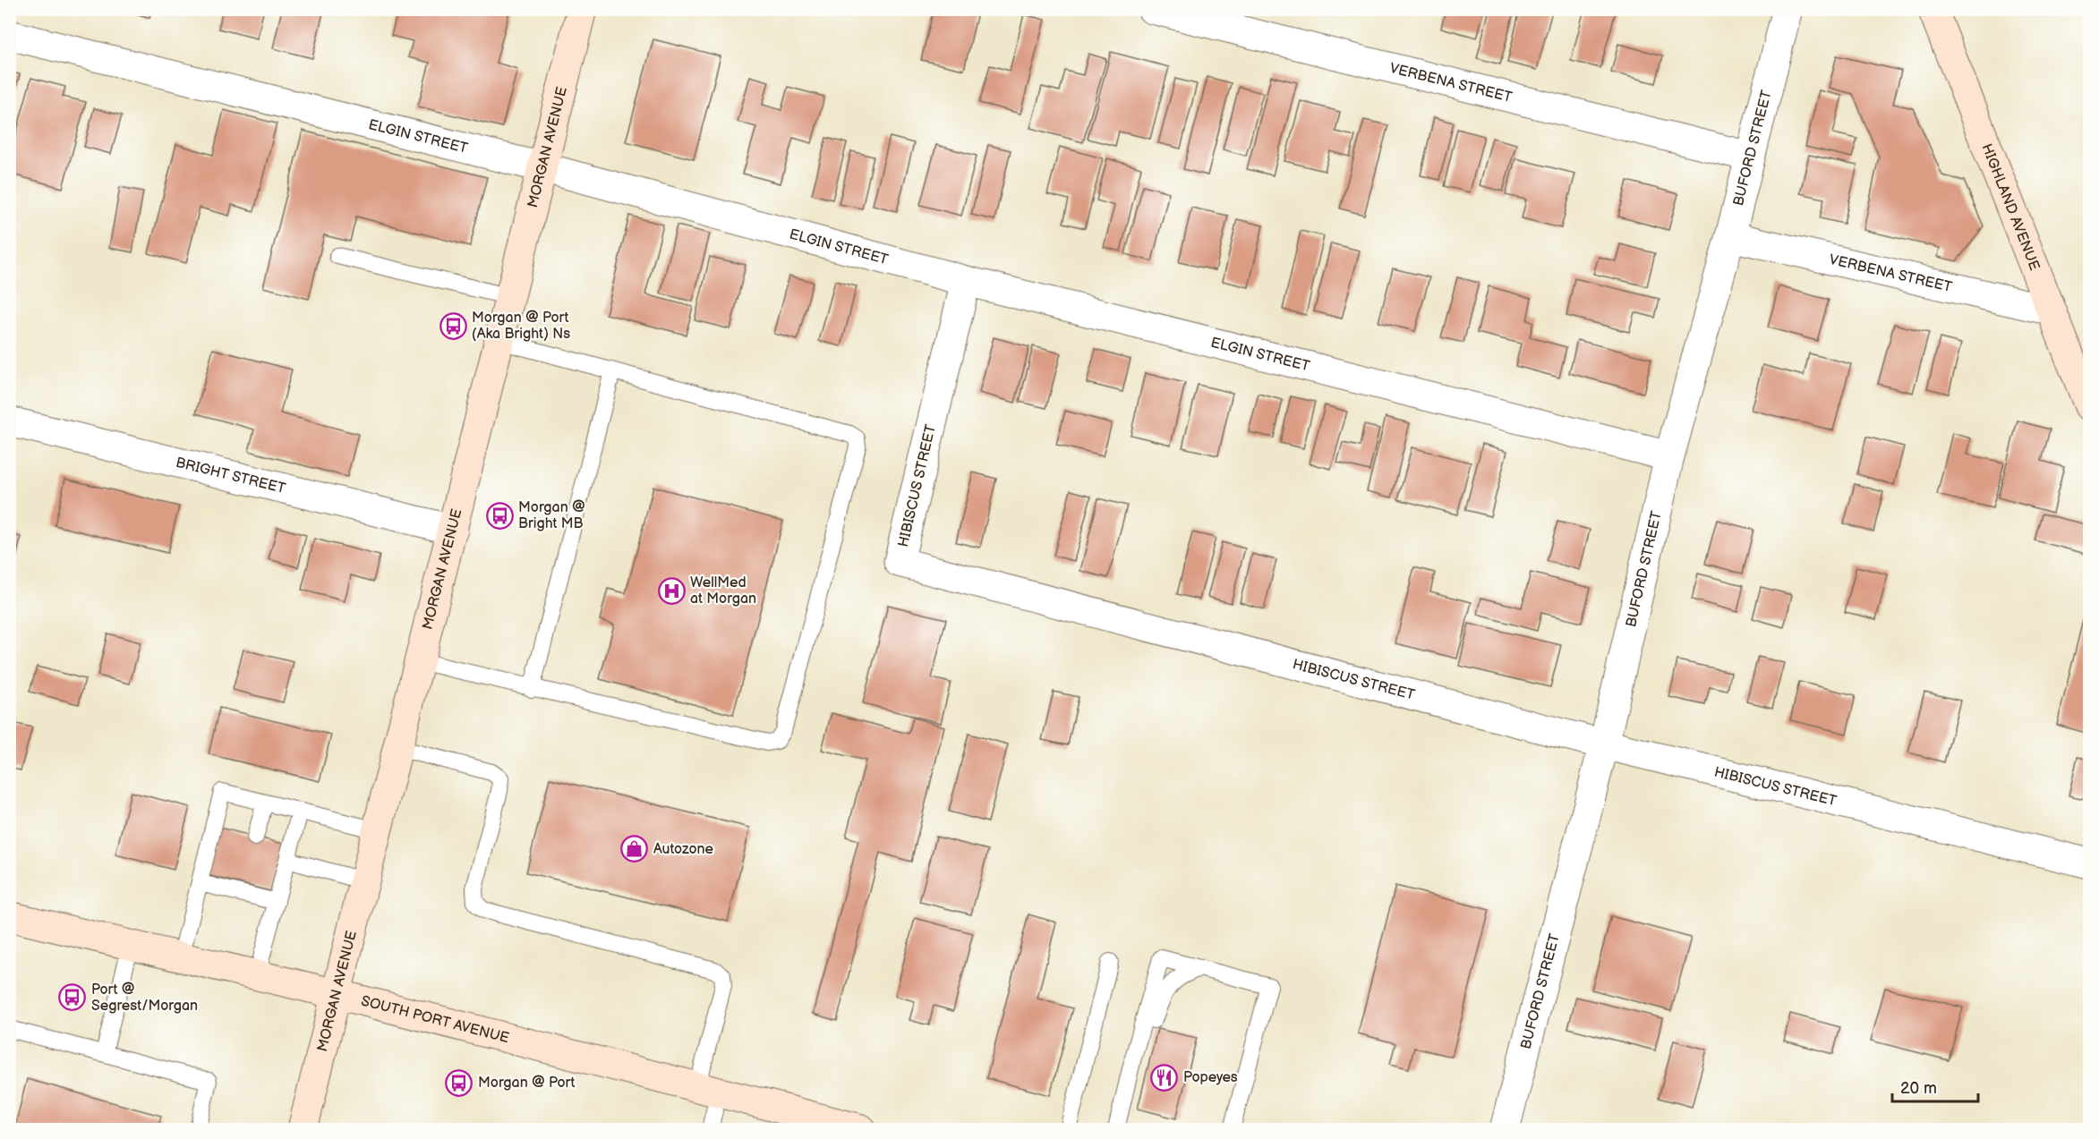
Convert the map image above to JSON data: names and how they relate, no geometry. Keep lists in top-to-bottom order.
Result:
{
  "streets": {
    "main road": ["MORGAN AVENUE", "HIGHLAND AVENUE", "SOUTH PORT AVENUE"],
    "street": [
      "VERBENA STREET",
      "ELGIN STREET",
      "BUFORD STREET",
      "BRIGHT STREET",
      "HIBISCUS STREET"
    ]
  },
  "crossings": [
    ["VERBENA STREET", "BUFORD STREET"],
    ["VERBENA STREET", "HIGHLAND AVENUE"],
    ["ELGIN STREET", "MORGAN AVENUE"],
    ["ELGIN STREET", "BUFORD STREET"],
    ["ELGIN STREET", "HIBISCUS STREET"],
    ["MORGAN AVENUE", "BRIGHT STREET"],
    ["MORGAN AVENUE", "SOUTH PORT AVENUE"],
    ["BUFORD STREET", "HIBISCUS STREET"]
  ],
  "places": {
    "bus stop": [
      "Morgan @ Port (Aka Bright) Ns",
      "Morgan @ Bright MB",
      "Port @ Segrest/Morgan",
      "Morgan @ Port"
    ],
    "hospital": ["WellMed at Morgan"],
    "shop": ["Autozone"],
    "restaurant": ["Popeyes"]
  },
  "scale_bar": "20 m"
}
